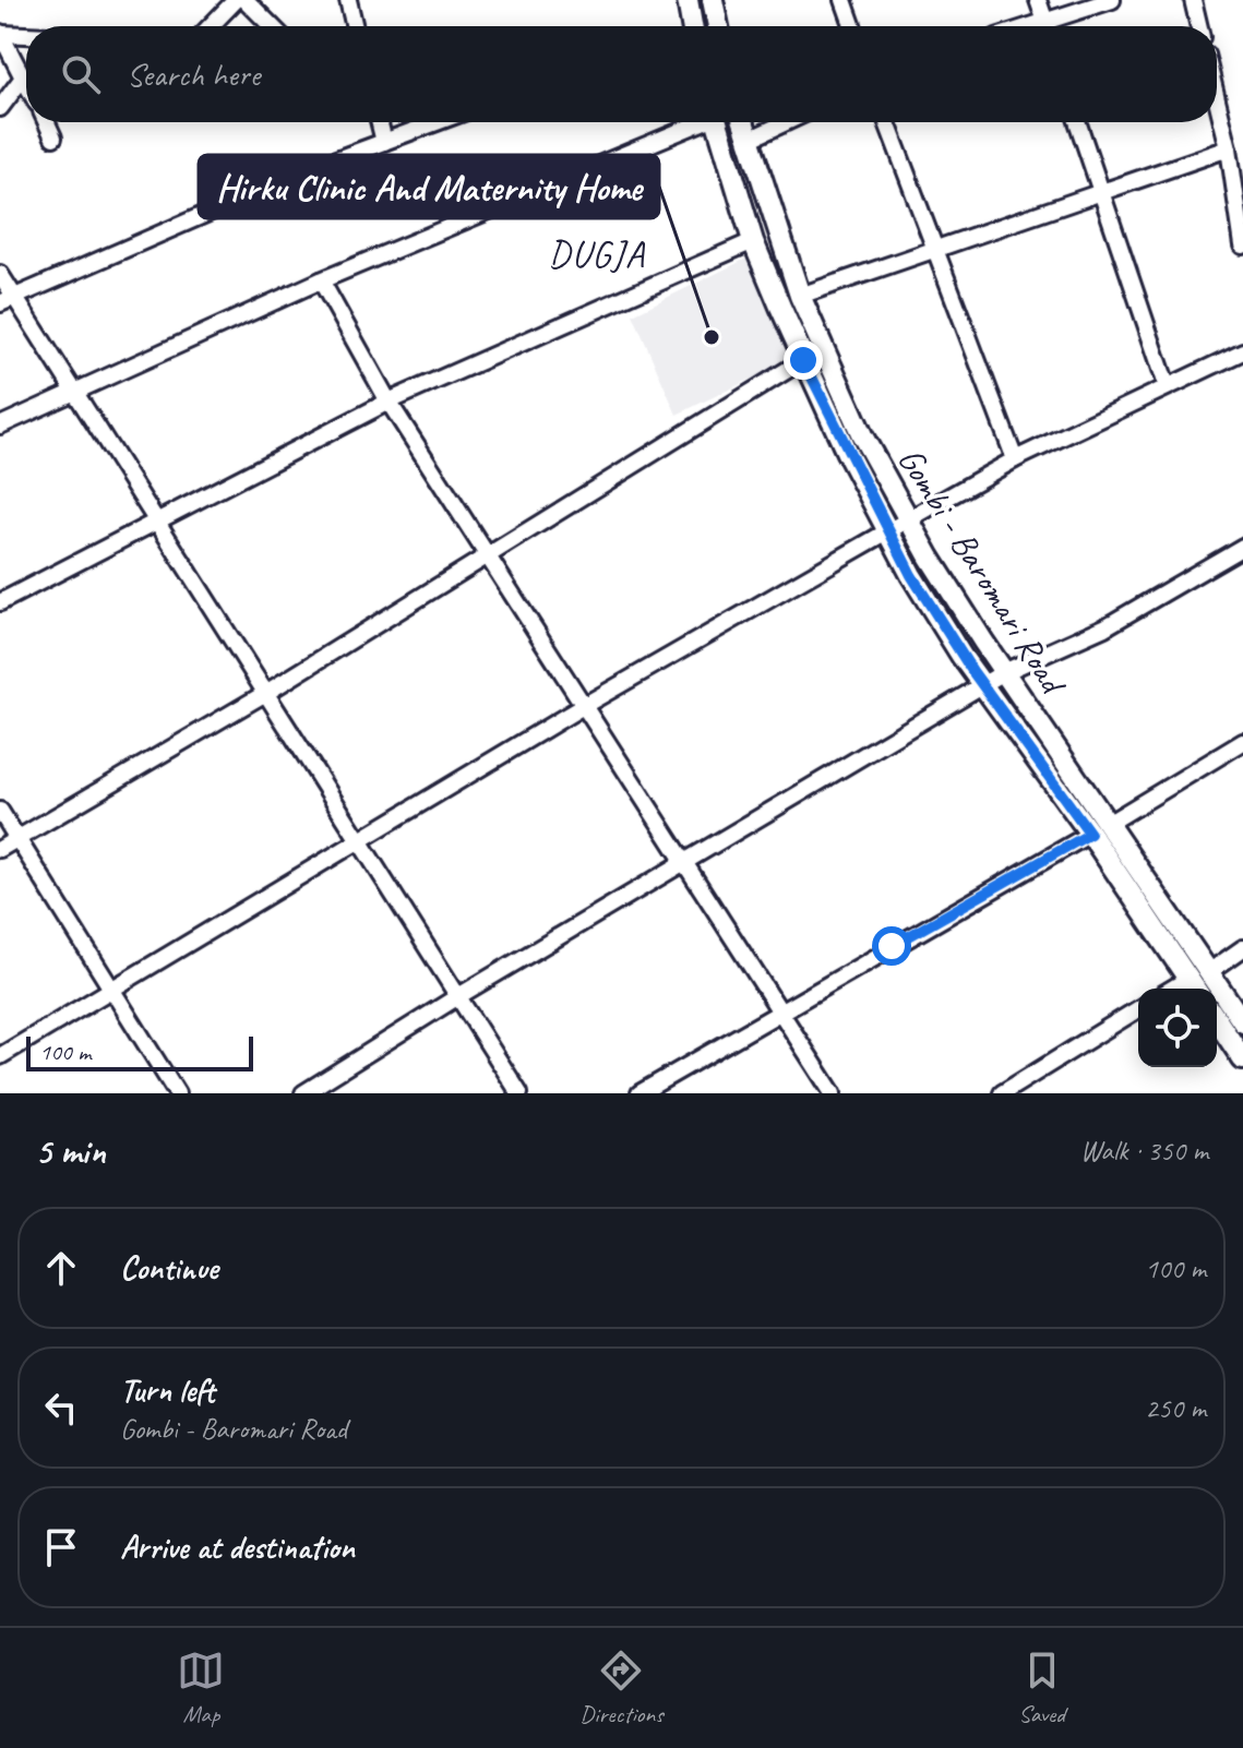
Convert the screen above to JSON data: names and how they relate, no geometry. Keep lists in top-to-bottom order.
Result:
{
  "streets": {
    "main road": ["Gombi - Baromari Road"]
  },
  "districts": ["DUGJA"],
  "places": ["Hirku Clinic And Maternity Home"],
  "scale_bar": "100 m",
  "page": {
    "search": "Search here",
    "scale": "100 m",
    "heading": ["5 min", "Walk · 350 m"],
    "list": [
      ["Continue", "100 m"],
      ["Turn left", "Gombi - Baromari Road", "250 m"],
      "Arrive at destination"
    ],
    "nav": ["Map", "Directions", "Saved"]
  }
}
